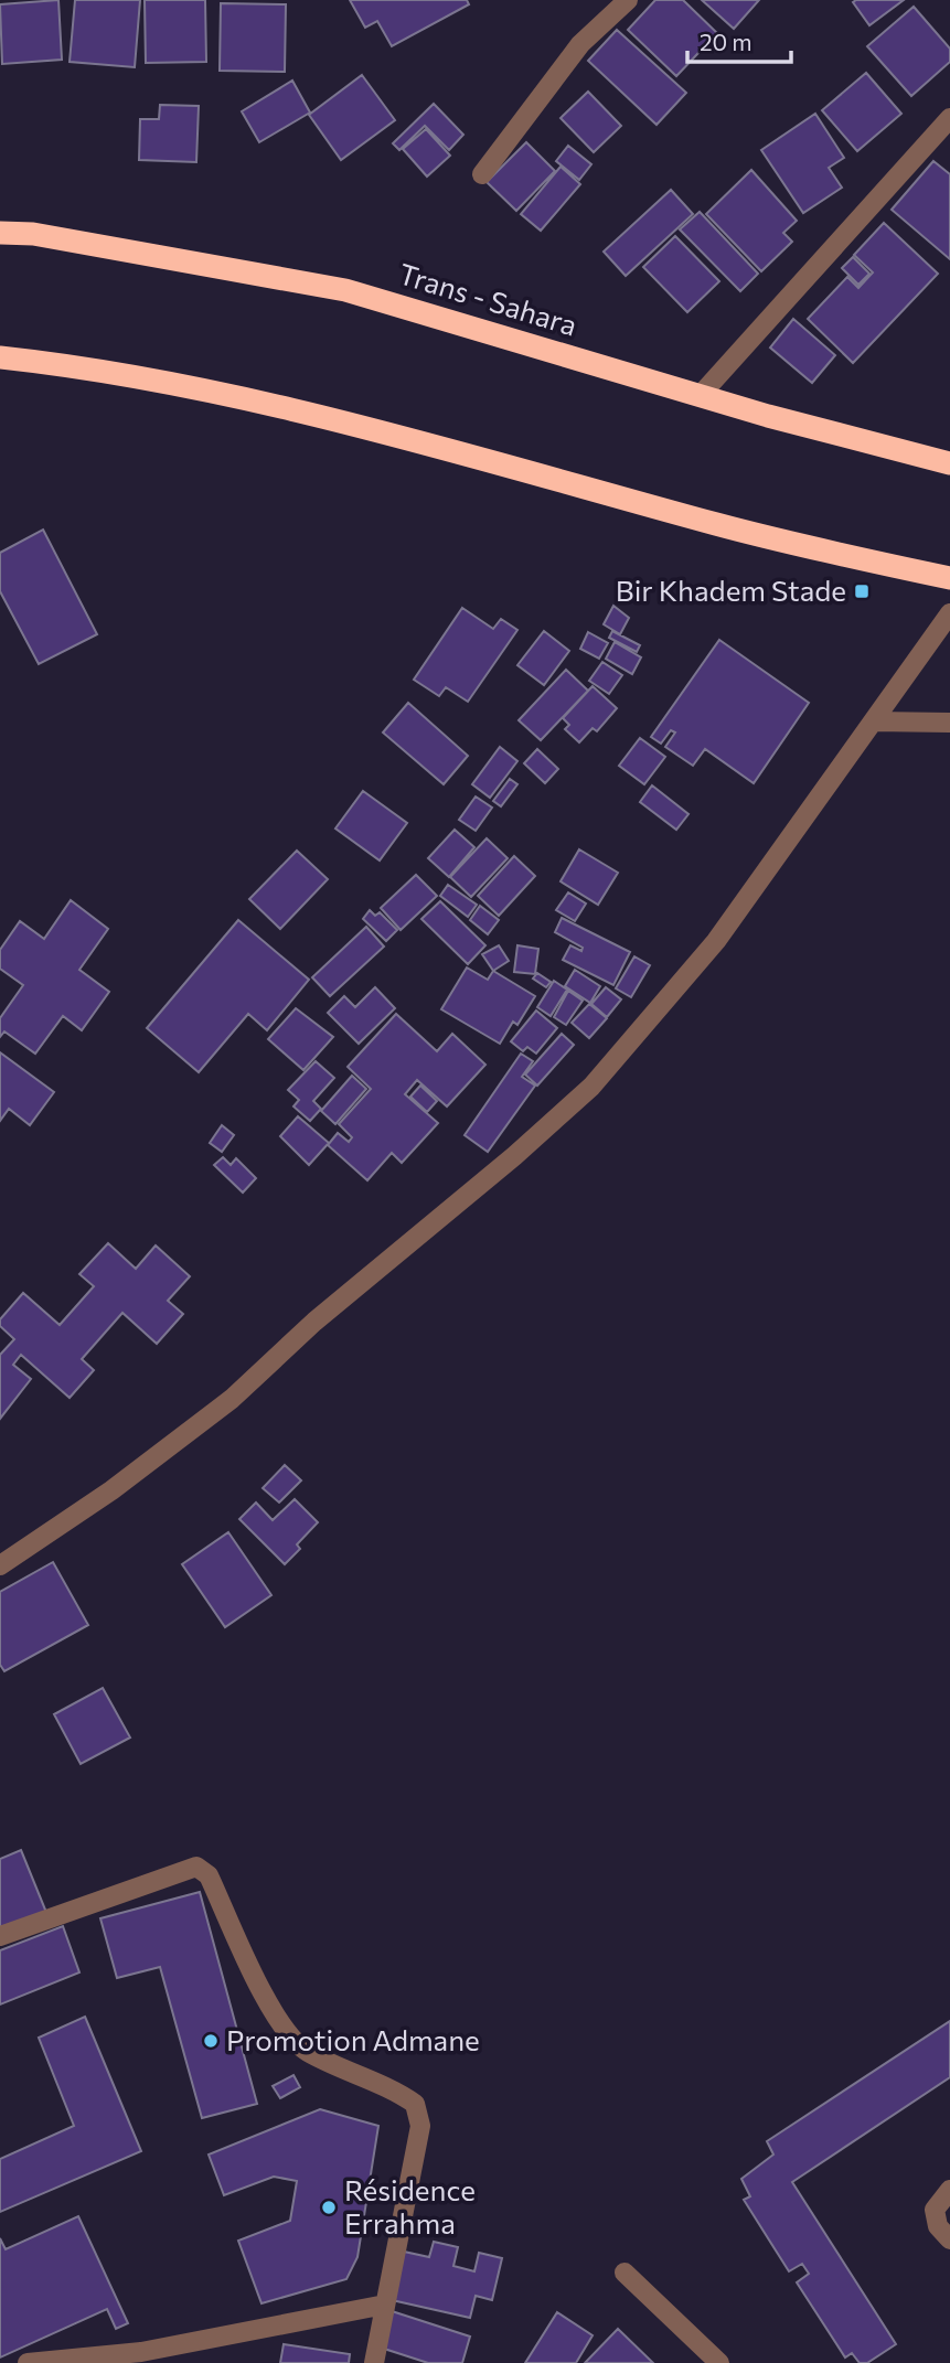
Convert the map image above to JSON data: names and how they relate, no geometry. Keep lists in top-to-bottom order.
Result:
{
  "streets": {
    "highway": ["Trans - Sahara"]
  },
  "places": {
    "transit": ["Bir Khadem Stade"],
    "other": ["Promotion Admane", "Résidence Errahma"]
  },
  "scale_bar": "20 m"
}
